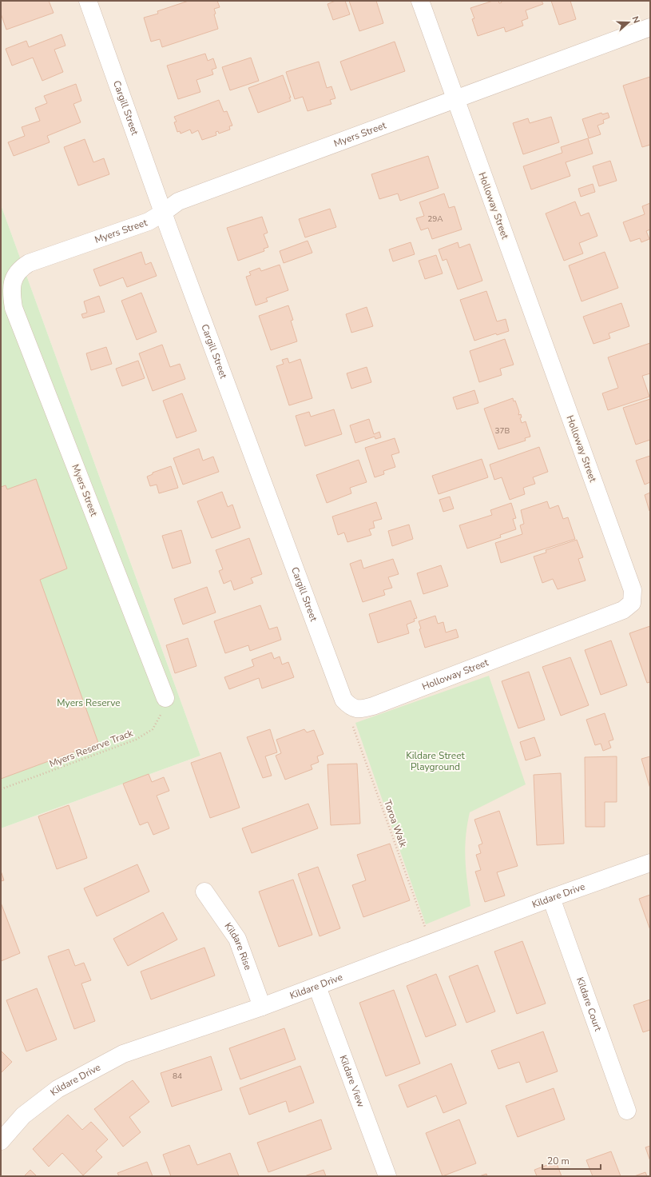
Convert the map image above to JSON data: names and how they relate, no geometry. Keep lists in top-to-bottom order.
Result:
{
  "streets": {
    "street": [
      "Cargill Street",
      "Myers Street",
      "Holloway Street",
      "Kildare Drive",
      "Kildare Rise",
      "Kildare Court",
      "Kildare View"
    ],
    "path": ["Myers Reserve Track", "Toroa Walk"]
  },
  "crossings": [
    ["Cargill Street", "Myers Street"],
    ["Cargill Street", "Holloway Street"],
    ["Myers Street", "Holloway Street"],
    ["Myers Street", "Myers Reserve Track"],
    ["Kildare Drive", "Kildare Rise"],
    ["Kildare Drive", "Kildare Court"],
    ["Kildare Drive", "Kildare View"]
  ],
  "parks": ["Myers Reserve", "Kildare Street Playground"],
  "house_numbers": ["29A", "37B", "84"],
  "scale_bar": "20 m",
  "north": "right"
}
